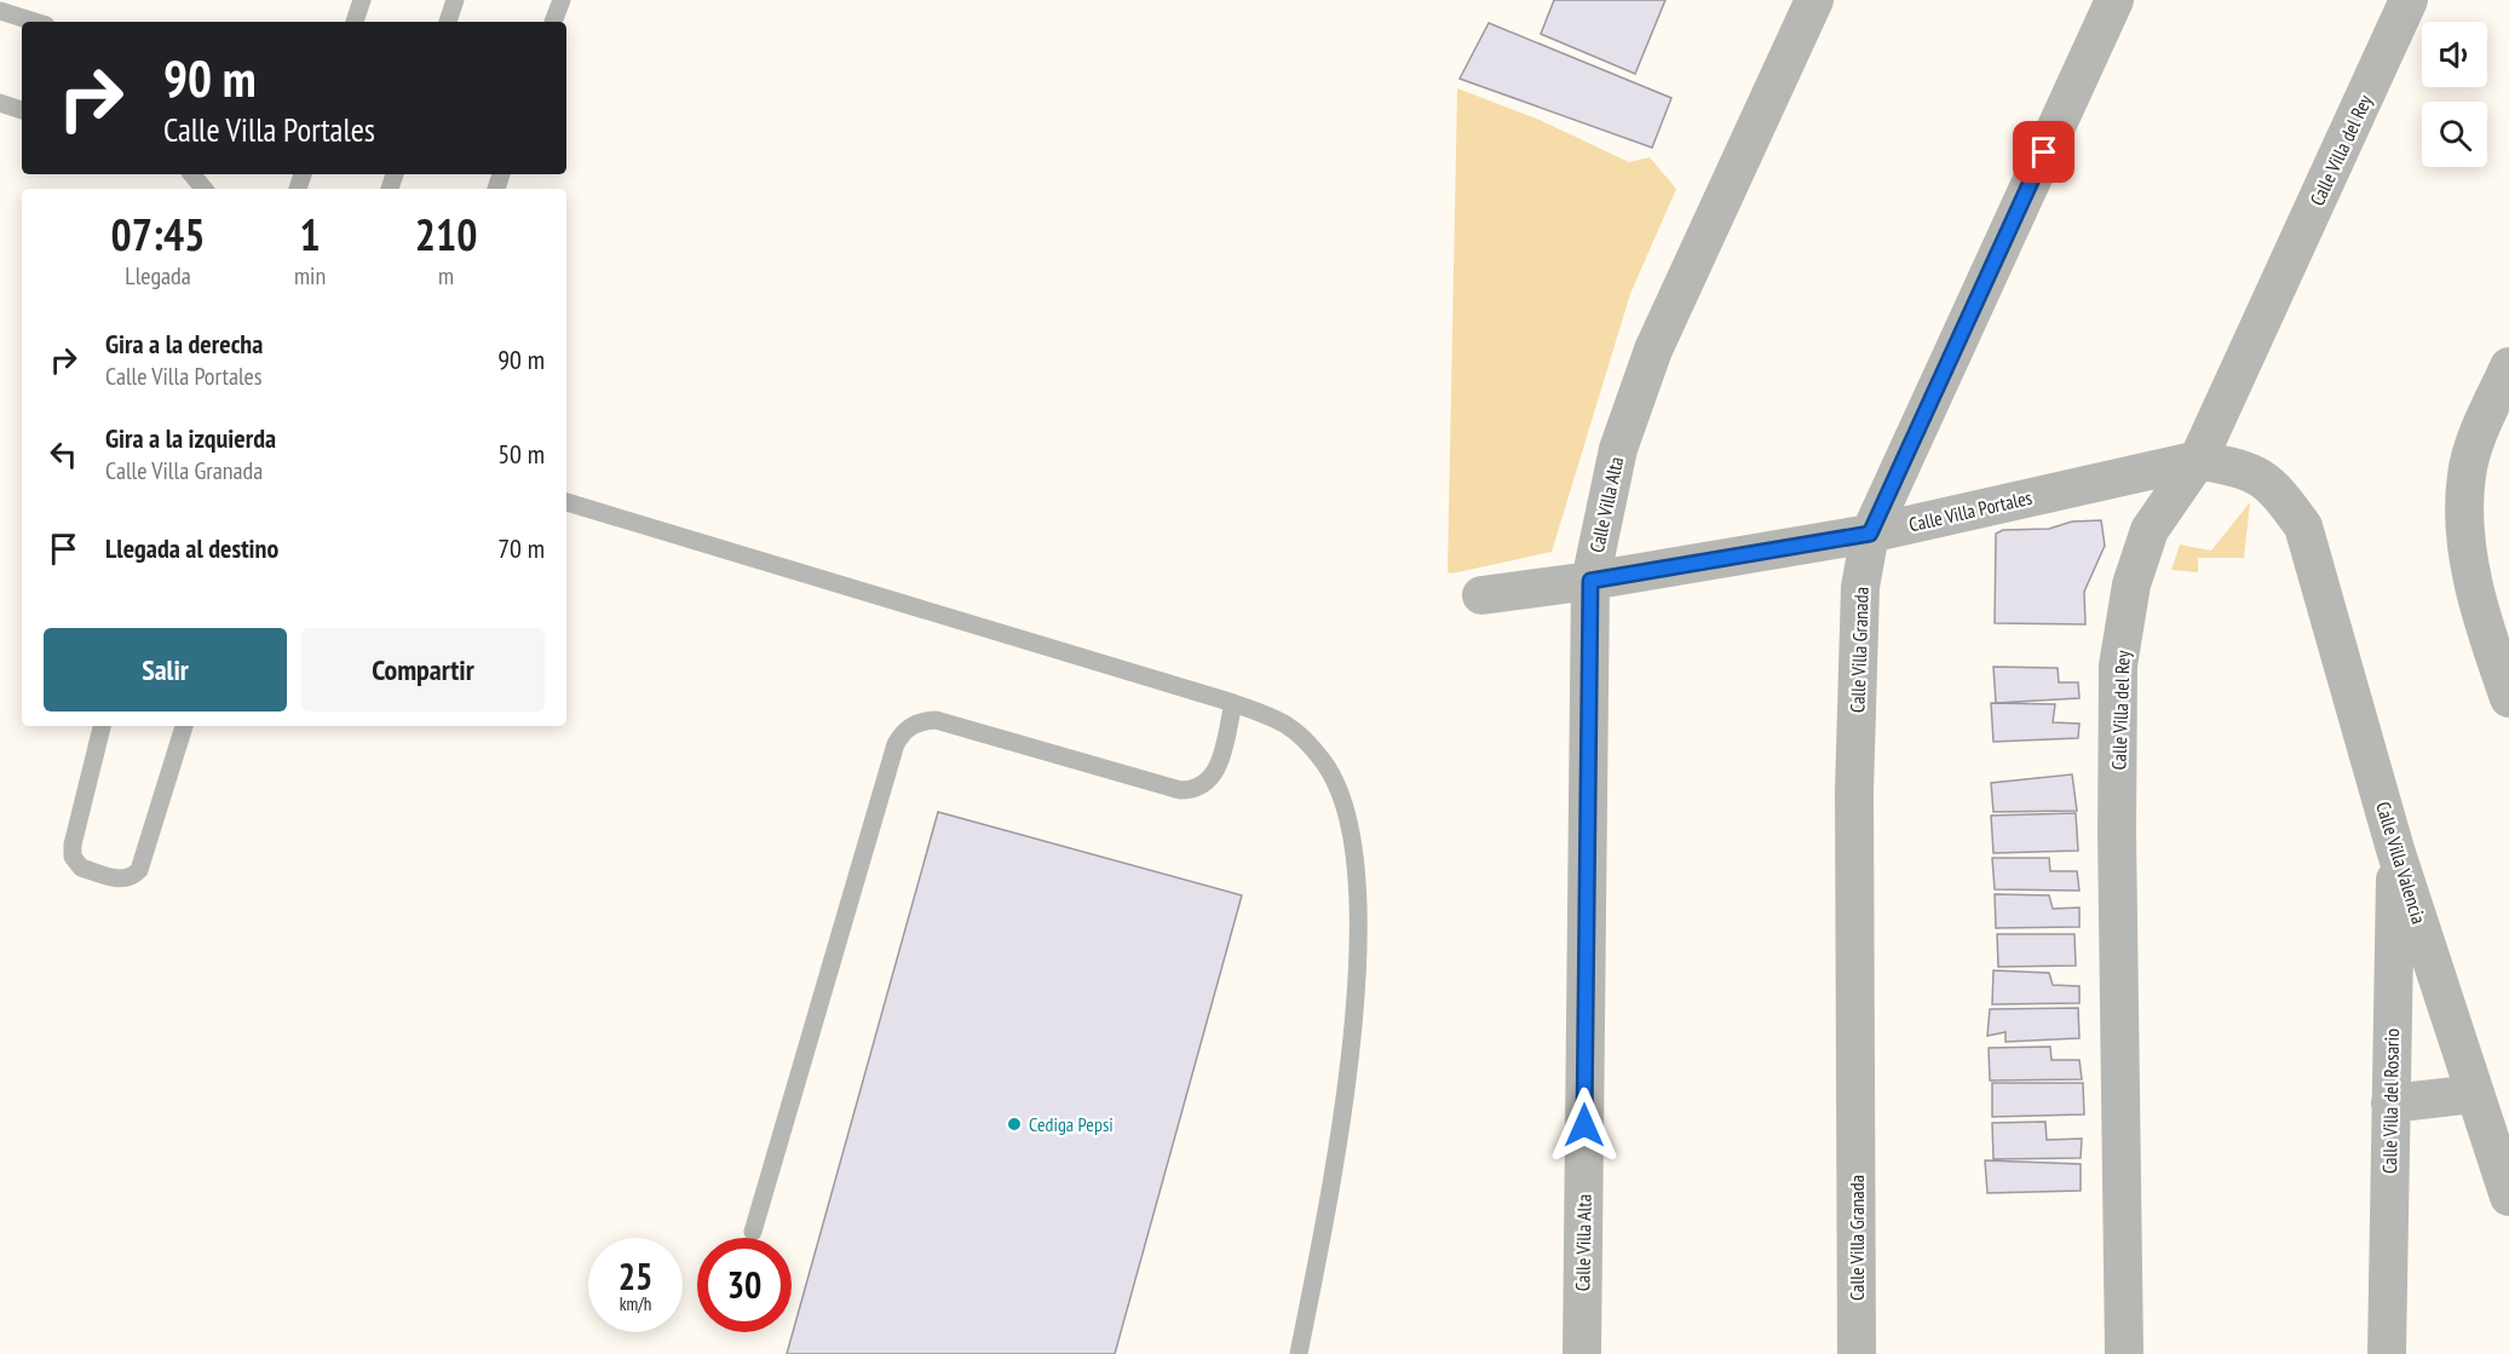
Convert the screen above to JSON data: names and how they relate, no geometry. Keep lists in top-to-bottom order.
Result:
{
  "streets": {
    "street": [
      "Calle Villa del Rey",
      "Calle Villa Alta",
      "Calle Villa Portales",
      "Calle Villa Granada",
      "Calle Villa Valencia",
      "Calle Villa del Rosario"
    ]
  },
  "crossings": [
    ["Calle Villa del Rey", "Calle Villa Portales"],
    ["Calle Villa Alta", "Calle Villa Portales"],
    ["Calle Villa Portales", "Calle Villa Granada"],
    ["Calle Villa Portales", "Calle Villa Valencia"],
    ["Calle Villa Valencia", "Calle Villa del Rosario"]
  ],
  "places": ["Cediga Pepsi"],
  "page": {
    "turn": ["90 m", "Calle Villa Portales"],
    "eta": [
      "07:45",
      "Llegada",
      "1",
      "min",
      "210",
      "m"
    ],
    "list": [
      {
        "name": "Gira a la derecha",
        "note": "Calle Villa Portales",
        "value": "90 m"
      },
      {
        "name": "Gira a la izquierda",
        "note": "Calle Villa Granada",
        "value": "50 m"
      },
      {
        "name": "Llegada al destino",
        "value": "70 m"
      }
    ],
    "buttons": ["Salir", "Compartir"],
    "speed": "25 km/h",
    "limit": "30"
  }
}
